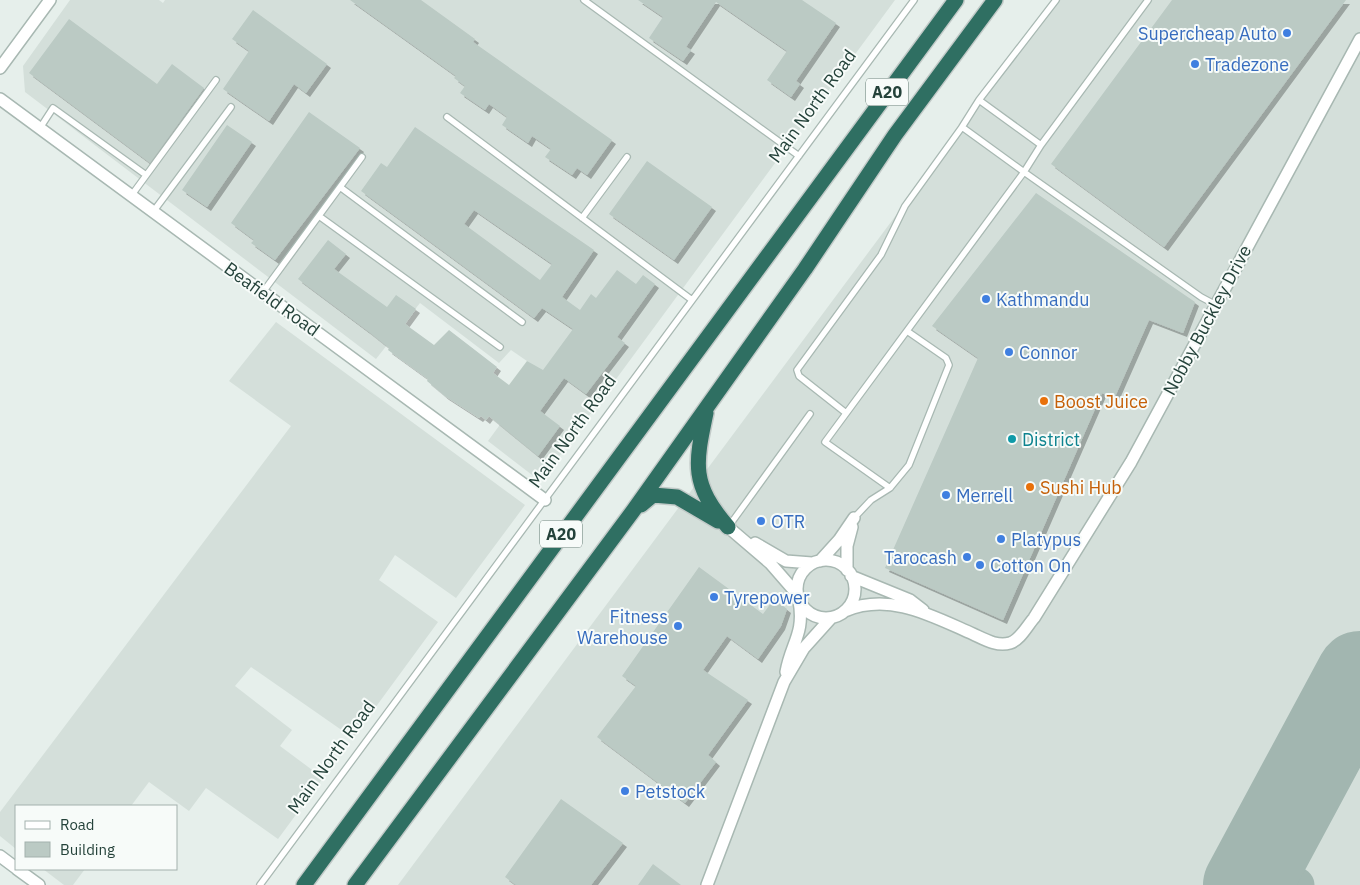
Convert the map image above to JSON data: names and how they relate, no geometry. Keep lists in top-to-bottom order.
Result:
{
  "streets": {
    "highway": ["A20"],
    "street": ["Beafield Road", "Nobby Buckley Drive"],
    "lane": ["Main North Road"]
  },
  "crossings": [
    ["Main North Road", "Beafield Road"]
  ],
  "places": [
    "Supercheap Auto",
    "Tradezone",
    "Kathmandu",
    "Connor",
    "Boost Juice",
    "District",
    "Sushi Hub",
    "Merrell",
    "OTR",
    "Platypus",
    "Tarocash",
    "Cotton On",
    "Tyrepower",
    "Fitness Warehouse",
    "Petstock"
  ],
  "legend": ["Road", "Building"]
}
